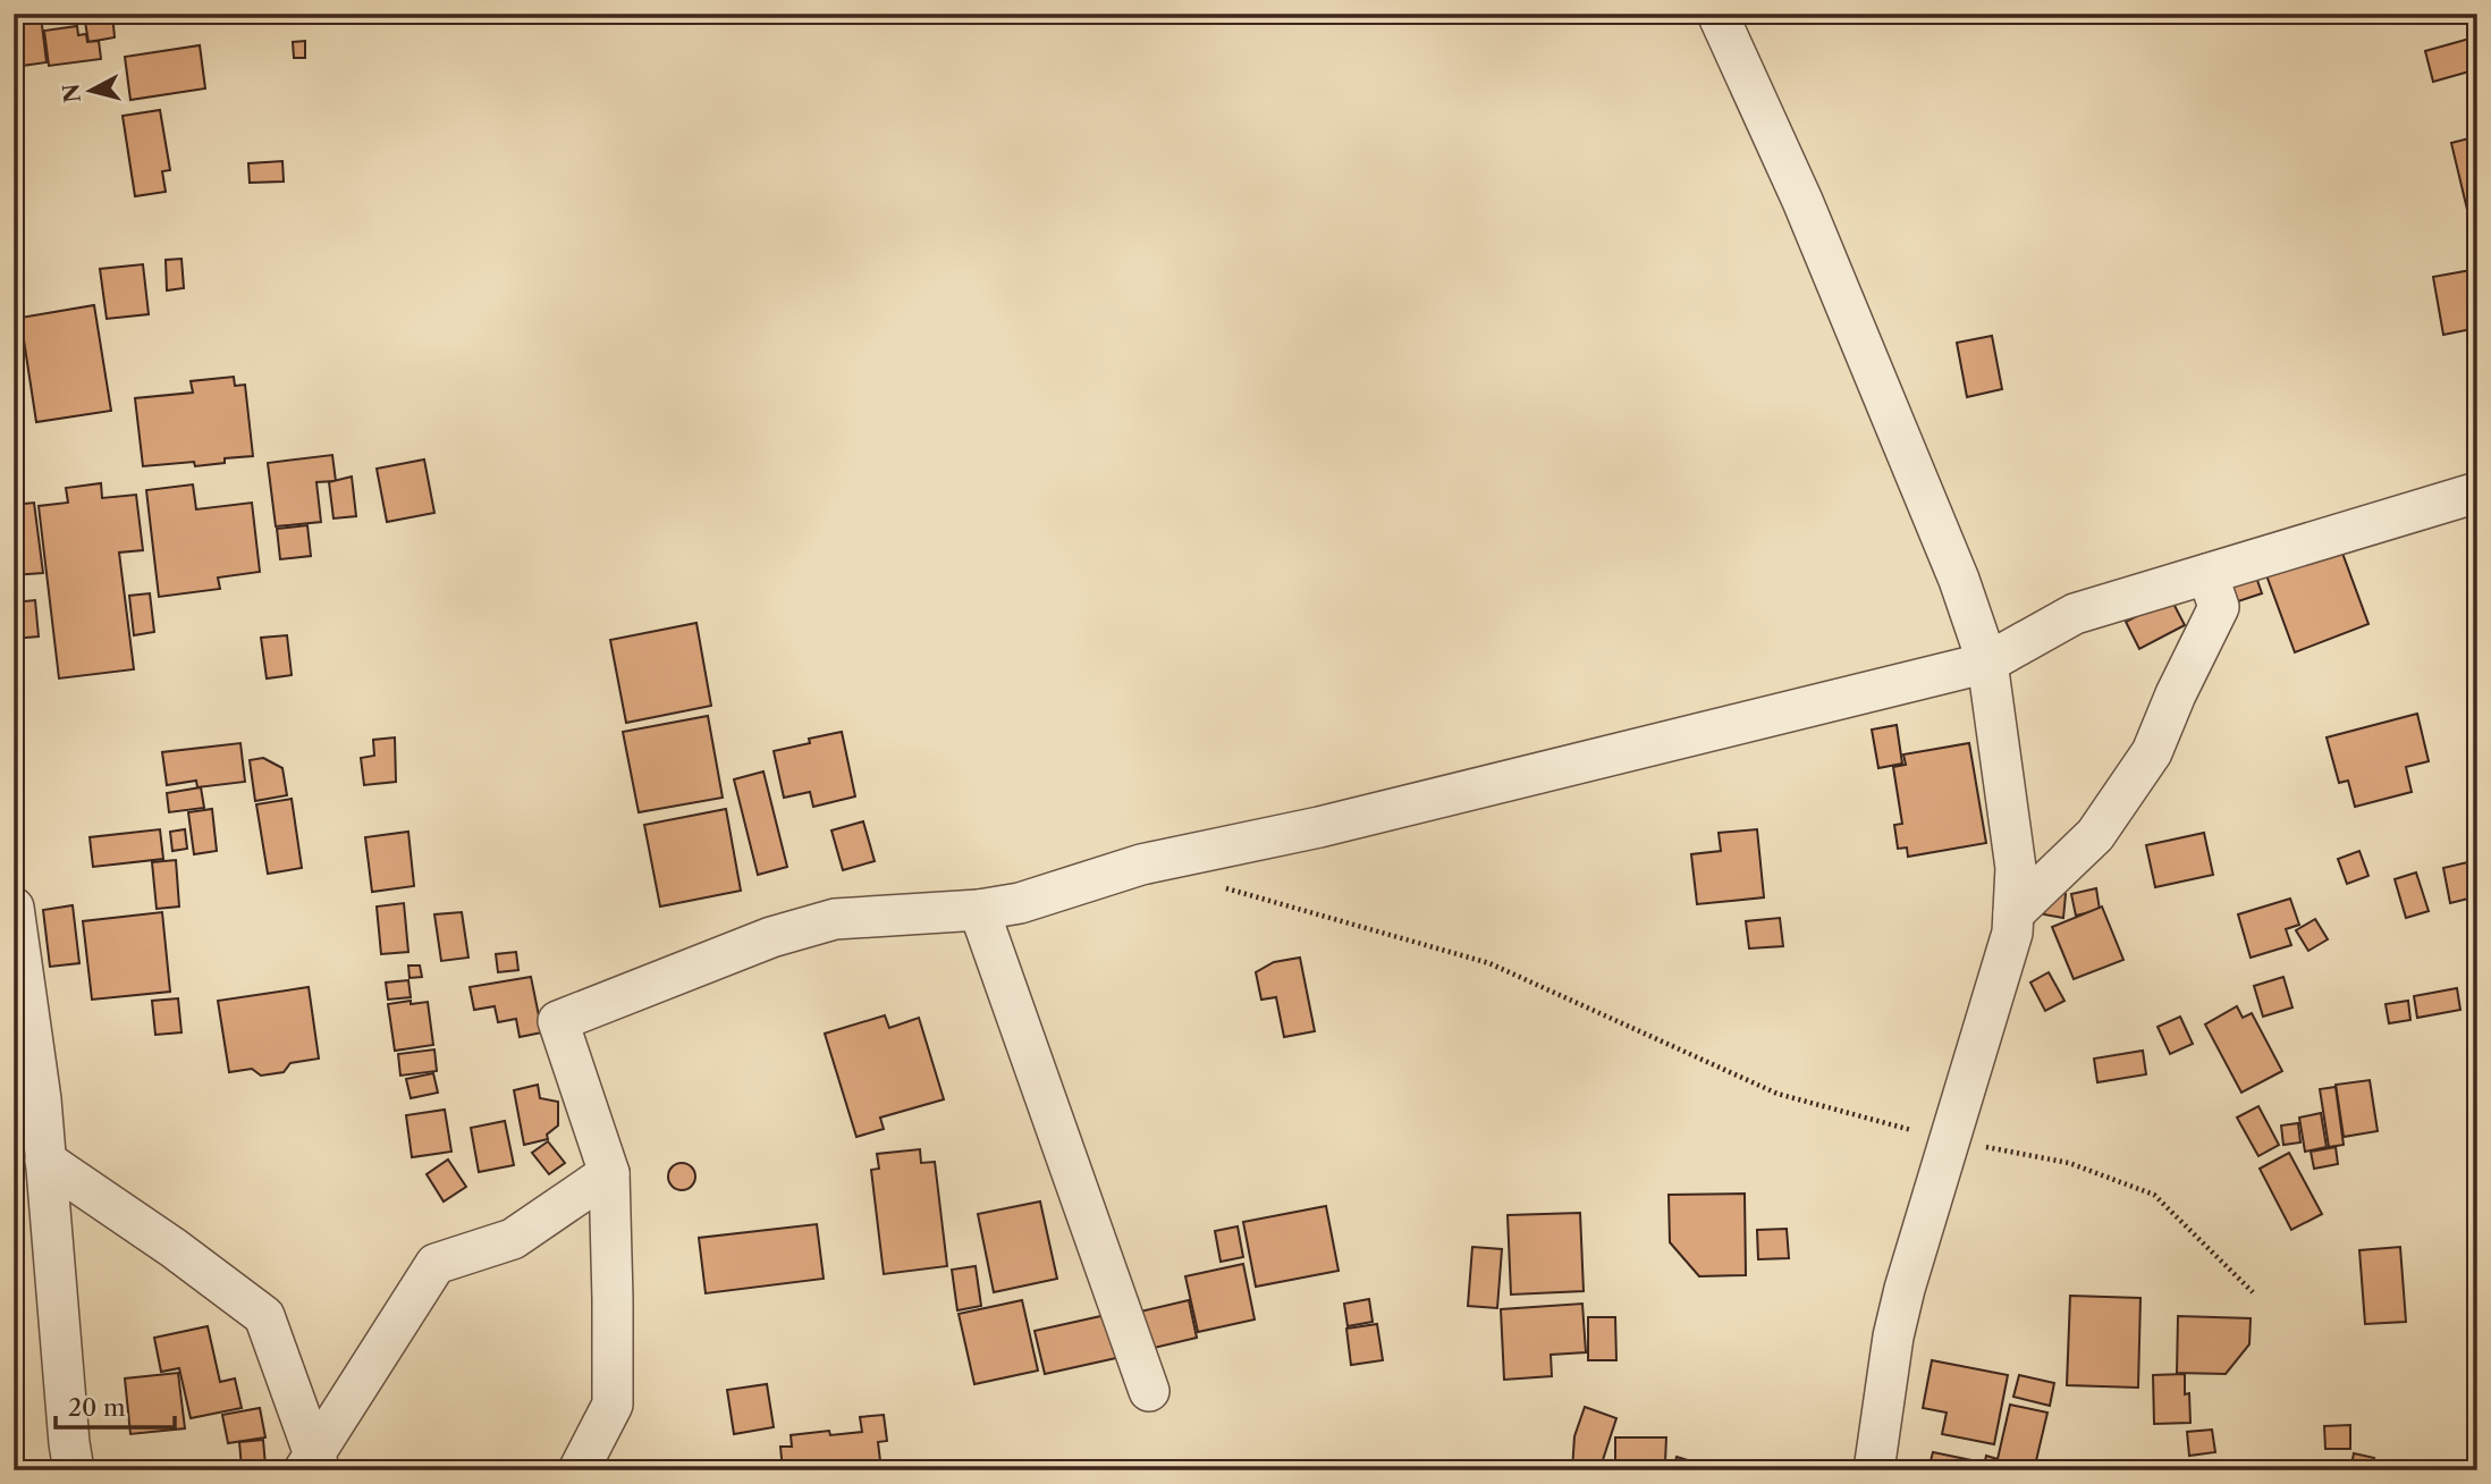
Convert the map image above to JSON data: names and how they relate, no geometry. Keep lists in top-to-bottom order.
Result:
{
  "scale_bar": "20 m",
  "north": "left"
}
